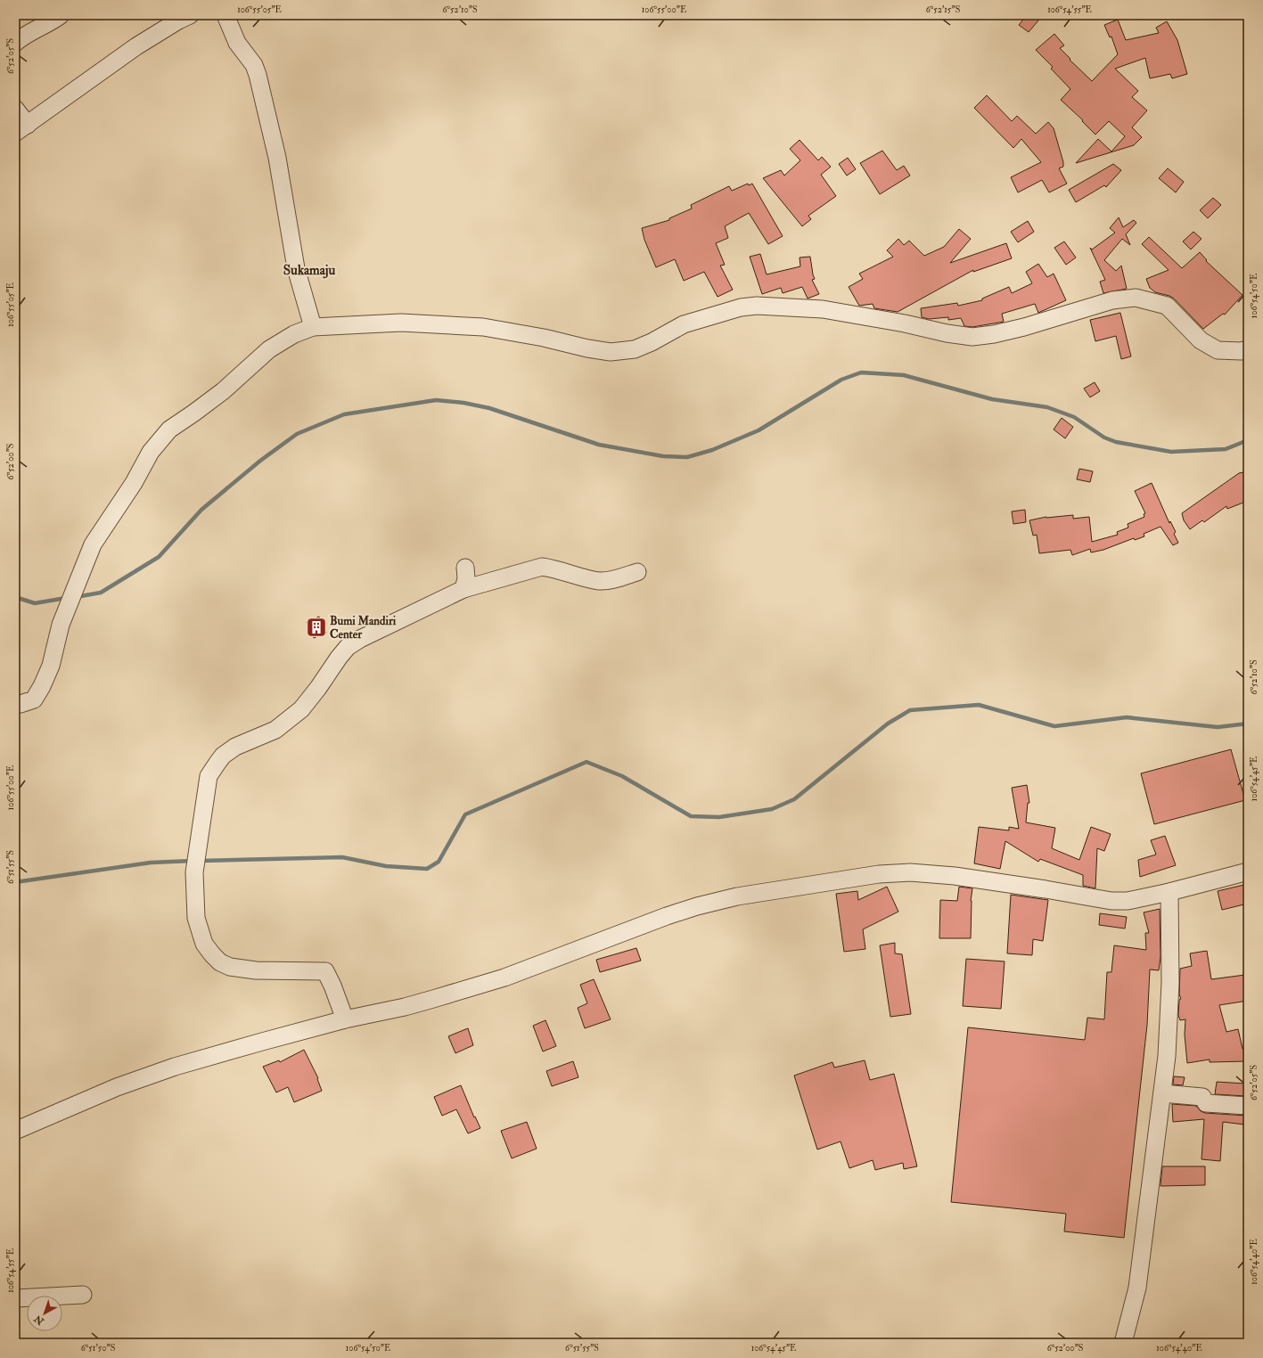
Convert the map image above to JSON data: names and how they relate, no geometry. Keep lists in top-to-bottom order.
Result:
{
  "districts": ["Sukamaju"],
  "places": {
    "building": ["Bumi Mandiri Center"]
  },
  "north": "bottom left",
  "coordinates": [
    "106°55'05\"E",
    "6°52'10\"S",
    "106°55'00\"E",
    "6°52'15\"S",
    "106°54'55\"E",
    "6°52'05\"S",
    "106°54'50\"E",
    "6°52'00\"S",
    "106°54'45\"E",
    "6°51'55\"S",
    "106°54'40\"E",
    "6°51'50\"S"
  ]
}
